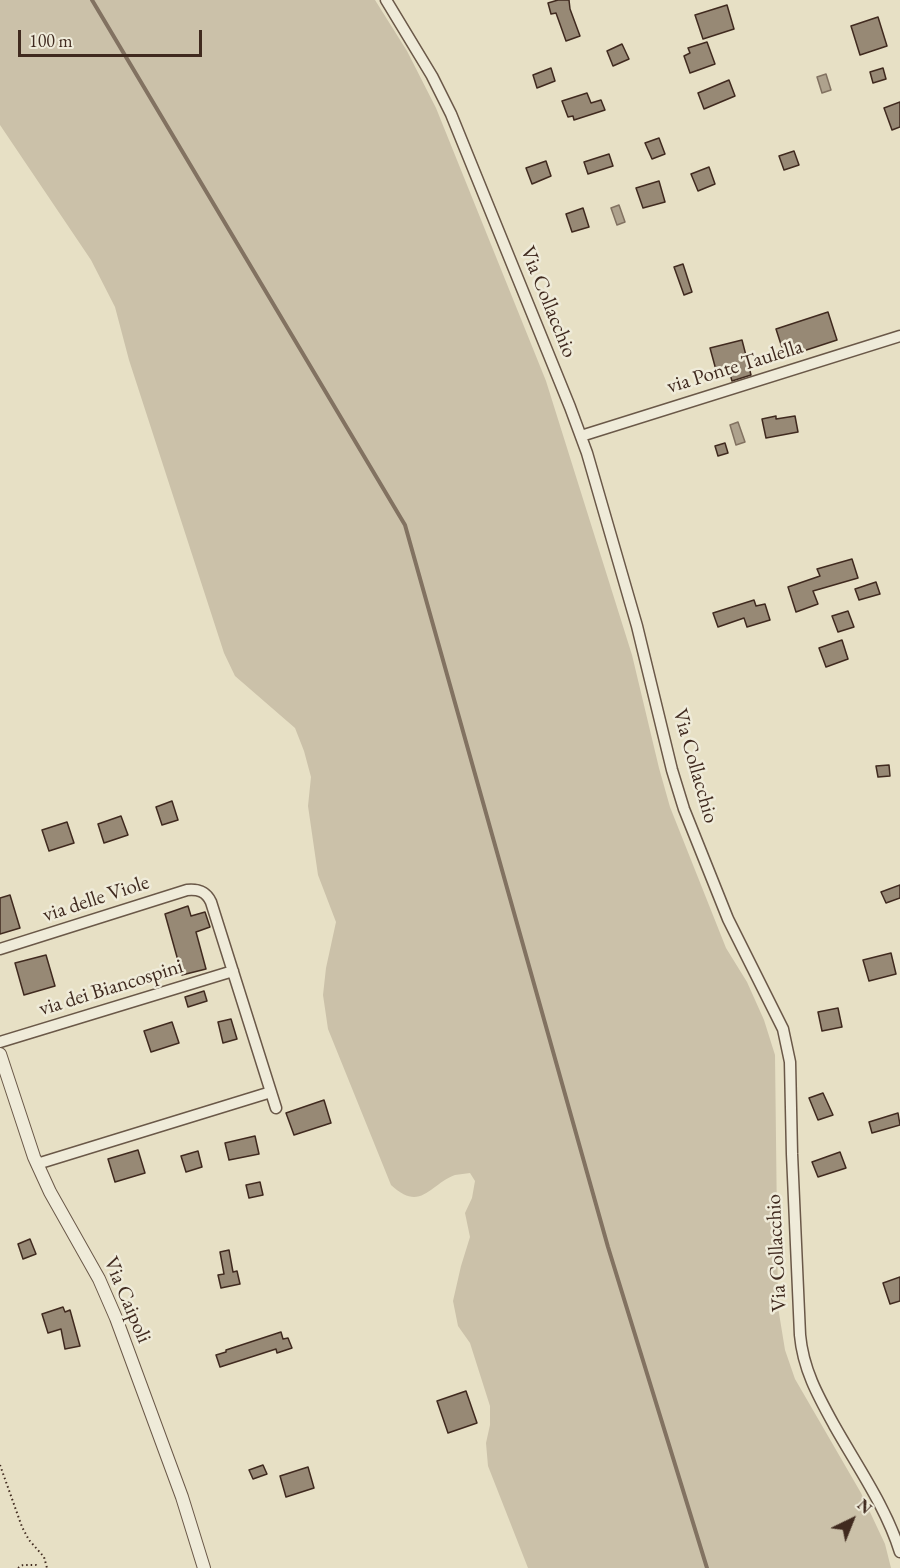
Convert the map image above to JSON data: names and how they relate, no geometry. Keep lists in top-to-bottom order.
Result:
{
  "streets": {
    "street": [
      "Via Collacchio",
      "via Ponte Taulella",
      "via delle Viole",
      "via dei Biancospini",
      "Via Caipoli"
    ]
  },
  "crossings": [
    ["Via Collacchio", "via Ponte Taulella"],
    ["via delle Viole", "via dei Biancospini"]
  ],
  "scale_bar": "100 m",
  "north": "top right"
}
